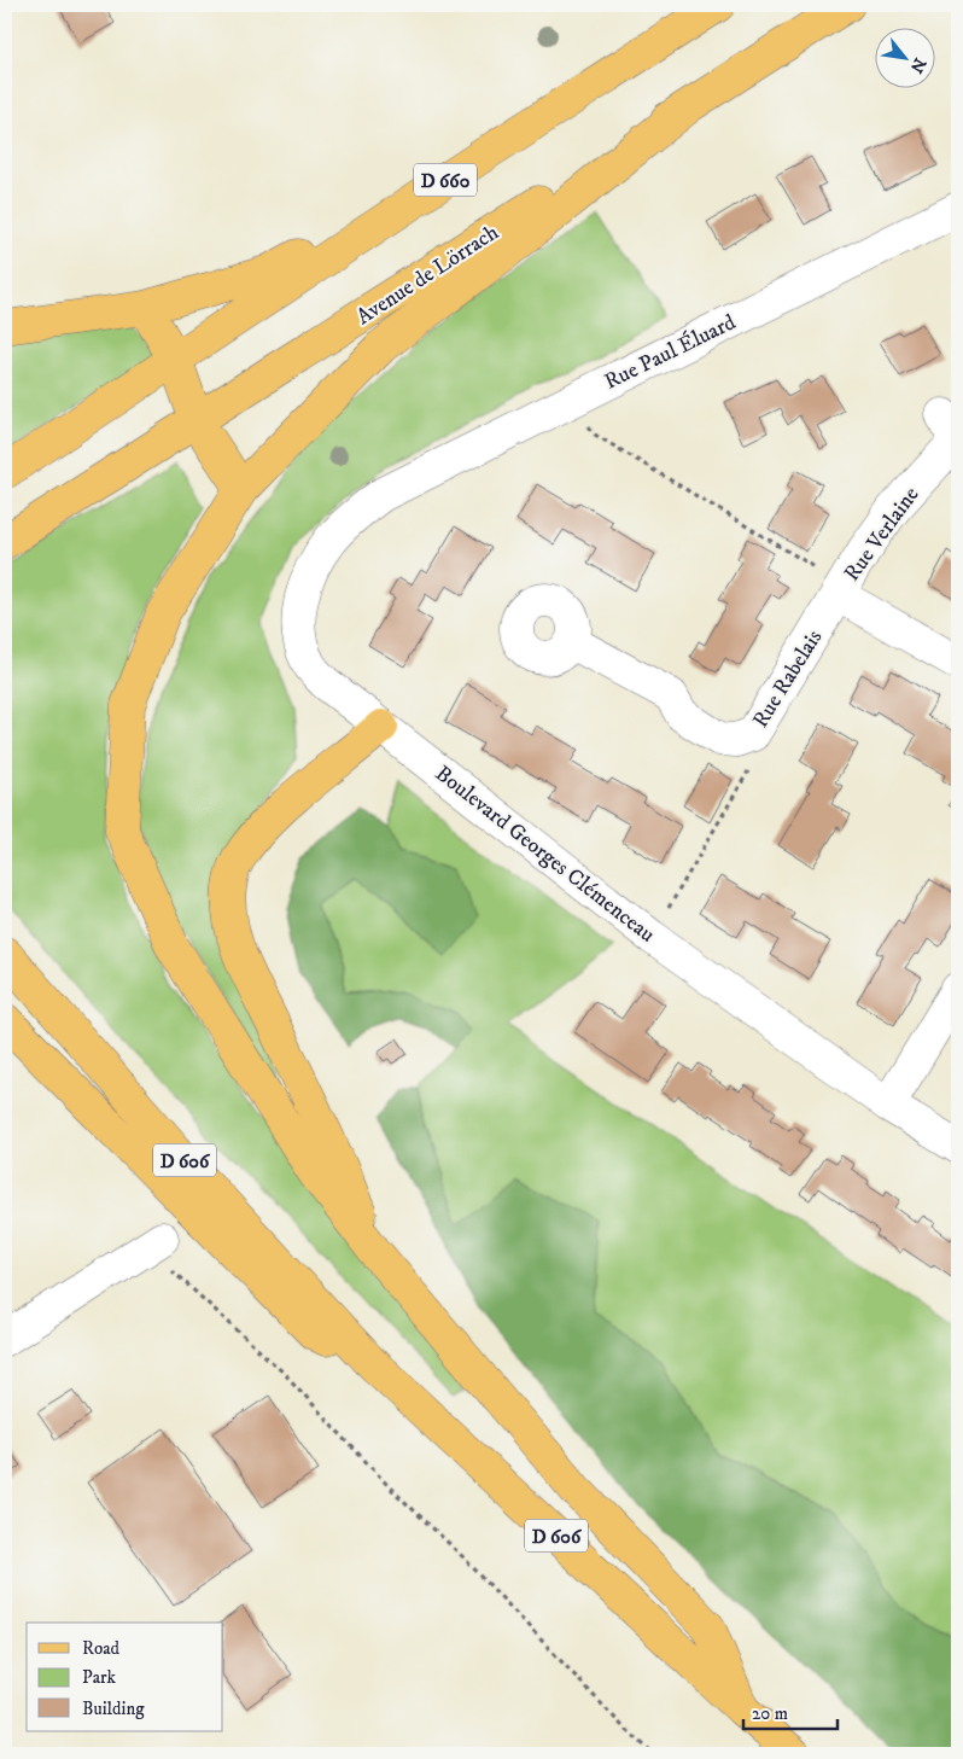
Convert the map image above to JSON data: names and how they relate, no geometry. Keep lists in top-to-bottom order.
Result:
{
  "streets": {
    "main road": ["D 660", "Avenue de Lörrach", "D 606"],
    "street": [
      "Rue Paul Éluard",
      "Rue Verlaine",
      "Rue Rabelais",
      "Boulevard Georges Clémenceau"
    ]
  },
  "crossings": [
    ["Rue Paul Éluard", "Boulevard Georges Clémenceau"],
    ["Rue Verlaine", "Rue Rabelais"]
  ],
  "legend": ["Road", "Park", "Building"],
  "scale_bar": "20 m",
  "north": "bottom right"
}
